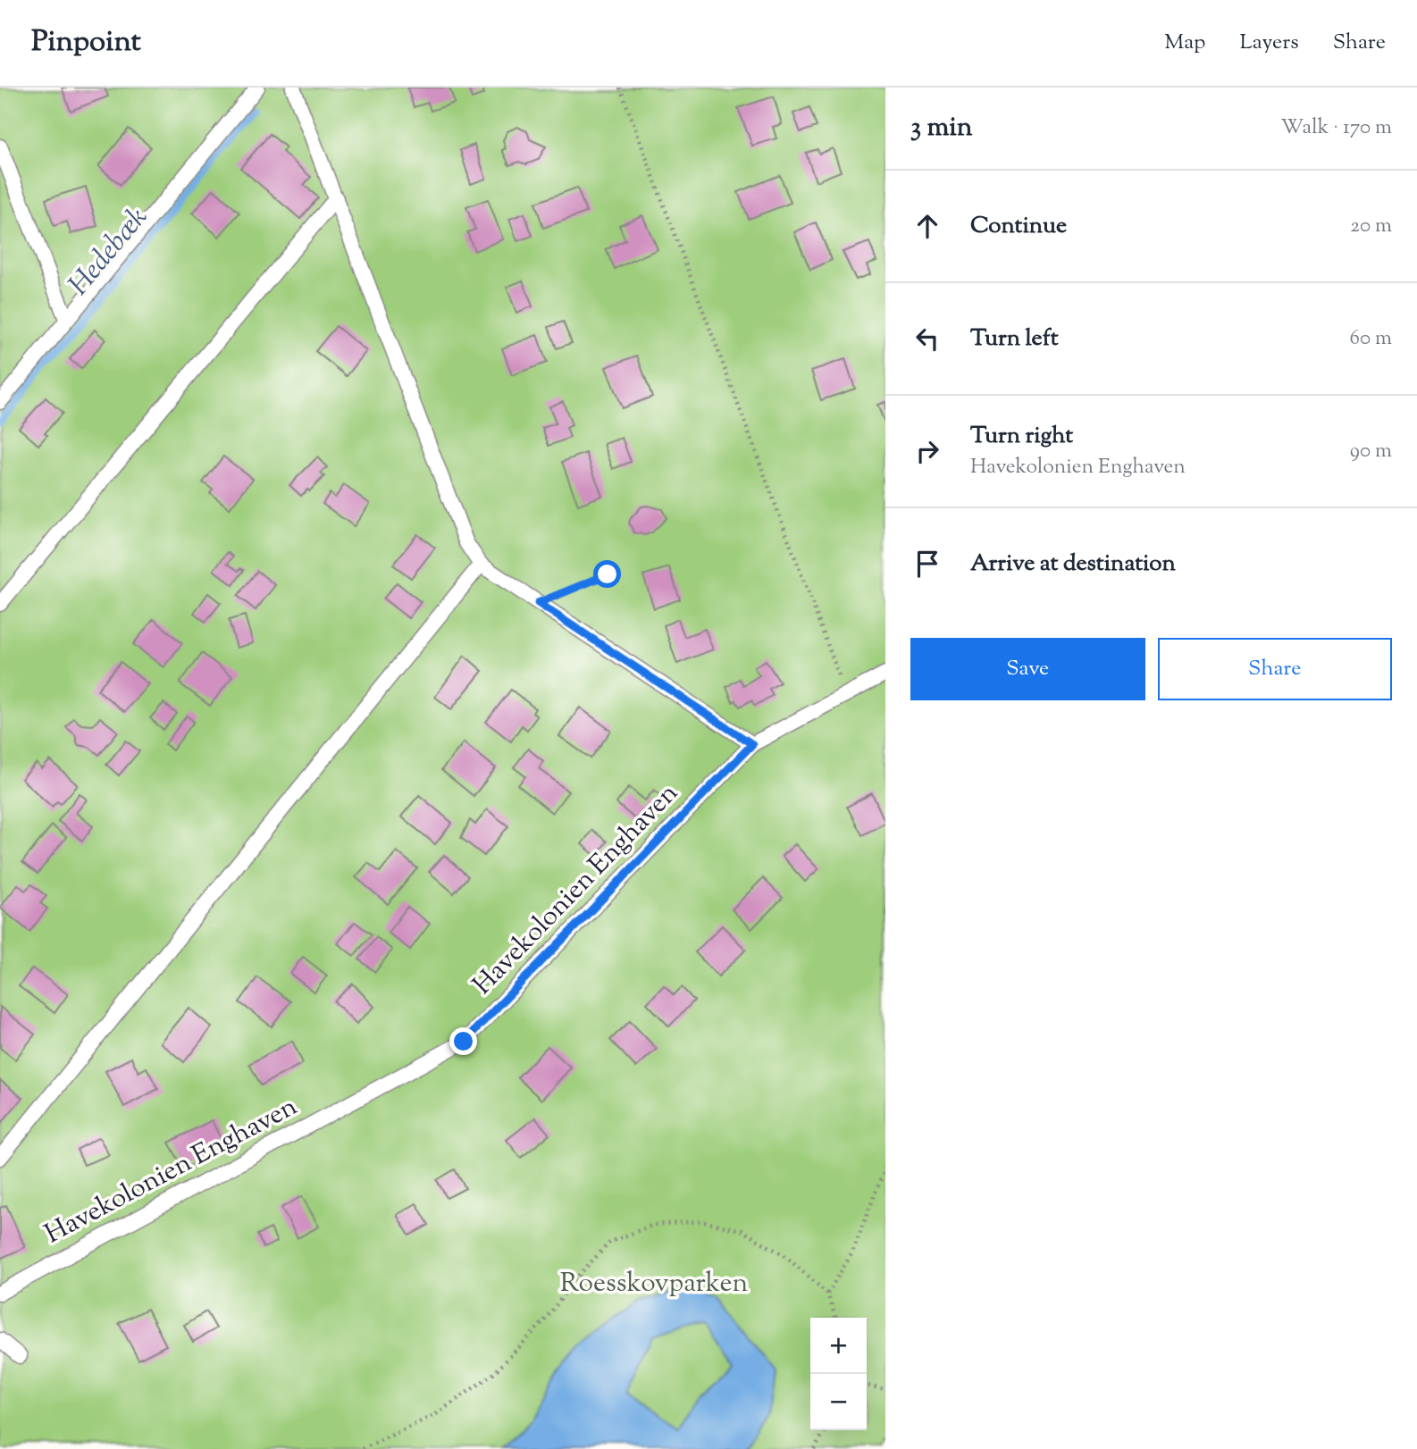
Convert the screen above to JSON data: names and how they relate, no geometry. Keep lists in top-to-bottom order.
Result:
{
  "streets": {
    "lane": ["Havekolonien Enghaven"]
  },
  "water": ["Hedebæk"],
  "parks": ["Roesskovparken"],
  "page": {
    "header": "Pinpoint",
    "nav": ["Map", "Layers", "Share"],
    "heading": ["3 min", "Walk · 170 m"],
    "list": [
      ["Continue", "20 m"],
      ["Turn left", "60 m"],
      ["Turn right", "Havekolonien Enghaven", "90 m"],
      "Arrive at destination"
    ],
    "buttons": ["Save", "Share"],
    "map_buttons": ["+", "−"]
  }
}
